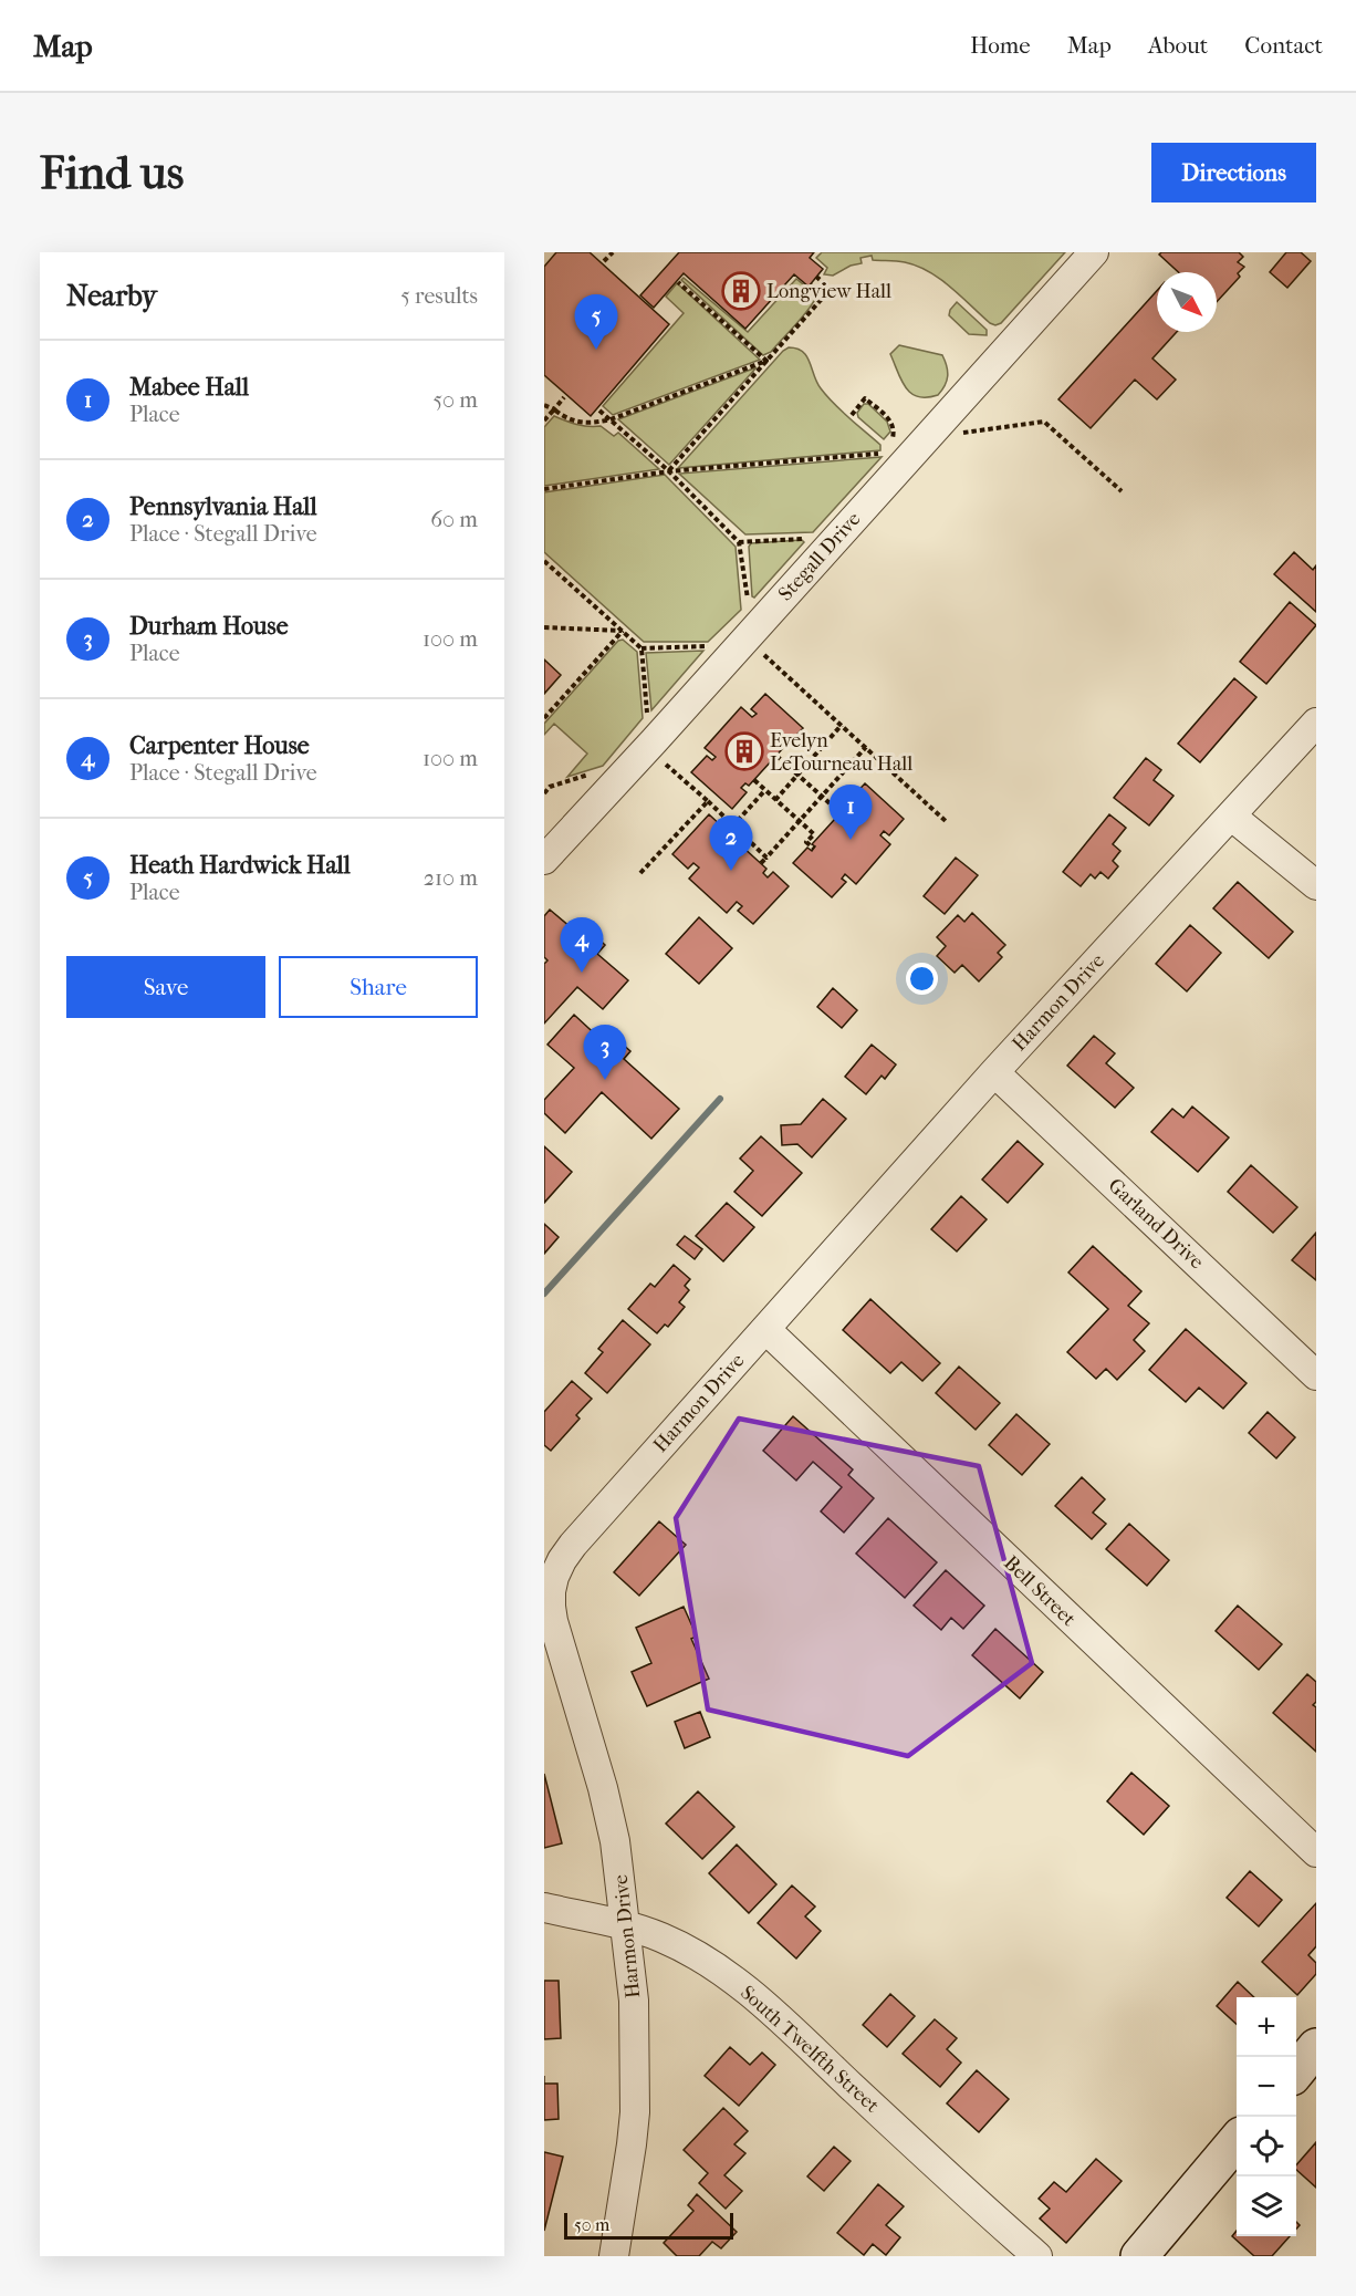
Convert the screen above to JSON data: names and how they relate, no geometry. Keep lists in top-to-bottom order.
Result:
{
  "streets": {
    "street": [
      "Stegall Drive",
      "Harmon Drive",
      "Garland Drive",
      "Bell Street",
      "South Twelfth Street"
    ]
  },
  "crossings": [
    ["Harmon Drive", "Garland Drive"],
    ["Harmon Drive", "Bell Street"],
    ["Harmon Drive", "South Twelfth Street"]
  ],
  "places": {
    "building": ["Longview Hall", "Evelyn LeTourneau Hall"]
  },
  "scale_bar": "50 m",
  "north": "bottom right",
  "page": {
    "header": "Map",
    "nav": [
      "Home",
      "Map",
      "About",
      "Contact"
    ],
    "buttons": [
      "Directions",
      ["Save", "Share"]
    ],
    "title": "Find us",
    "heading": ["Nearby", "5 results"],
    "pins": [
      "5",
      "1",
      "2",
      "4",
      "3"
    ],
    "list": [
      {
        "mark": "1",
        "name": "Mabee Hall",
        "note": "Place",
        "value": "50 m"
      },
      {
        "mark": "2",
        "name": "Pennsylvania Hall",
        "note": "Place · Stegall Drive",
        "value": "60 m"
      },
      {
        "mark": "3",
        "name": "Durham House",
        "note": "Place",
        "value": "100 m"
      },
      {
        "mark": "4",
        "name": "Carpenter House",
        "note": "Place · Stegall Drive",
        "value": "100 m"
      },
      {
        "mark": "5",
        "name": "Heath Hardwick Hall",
        "note": "Place",
        "value": "210 m"
      }
    ],
    "map_buttons": ["+", "−"],
    "scale": "50 m"
  }
}
